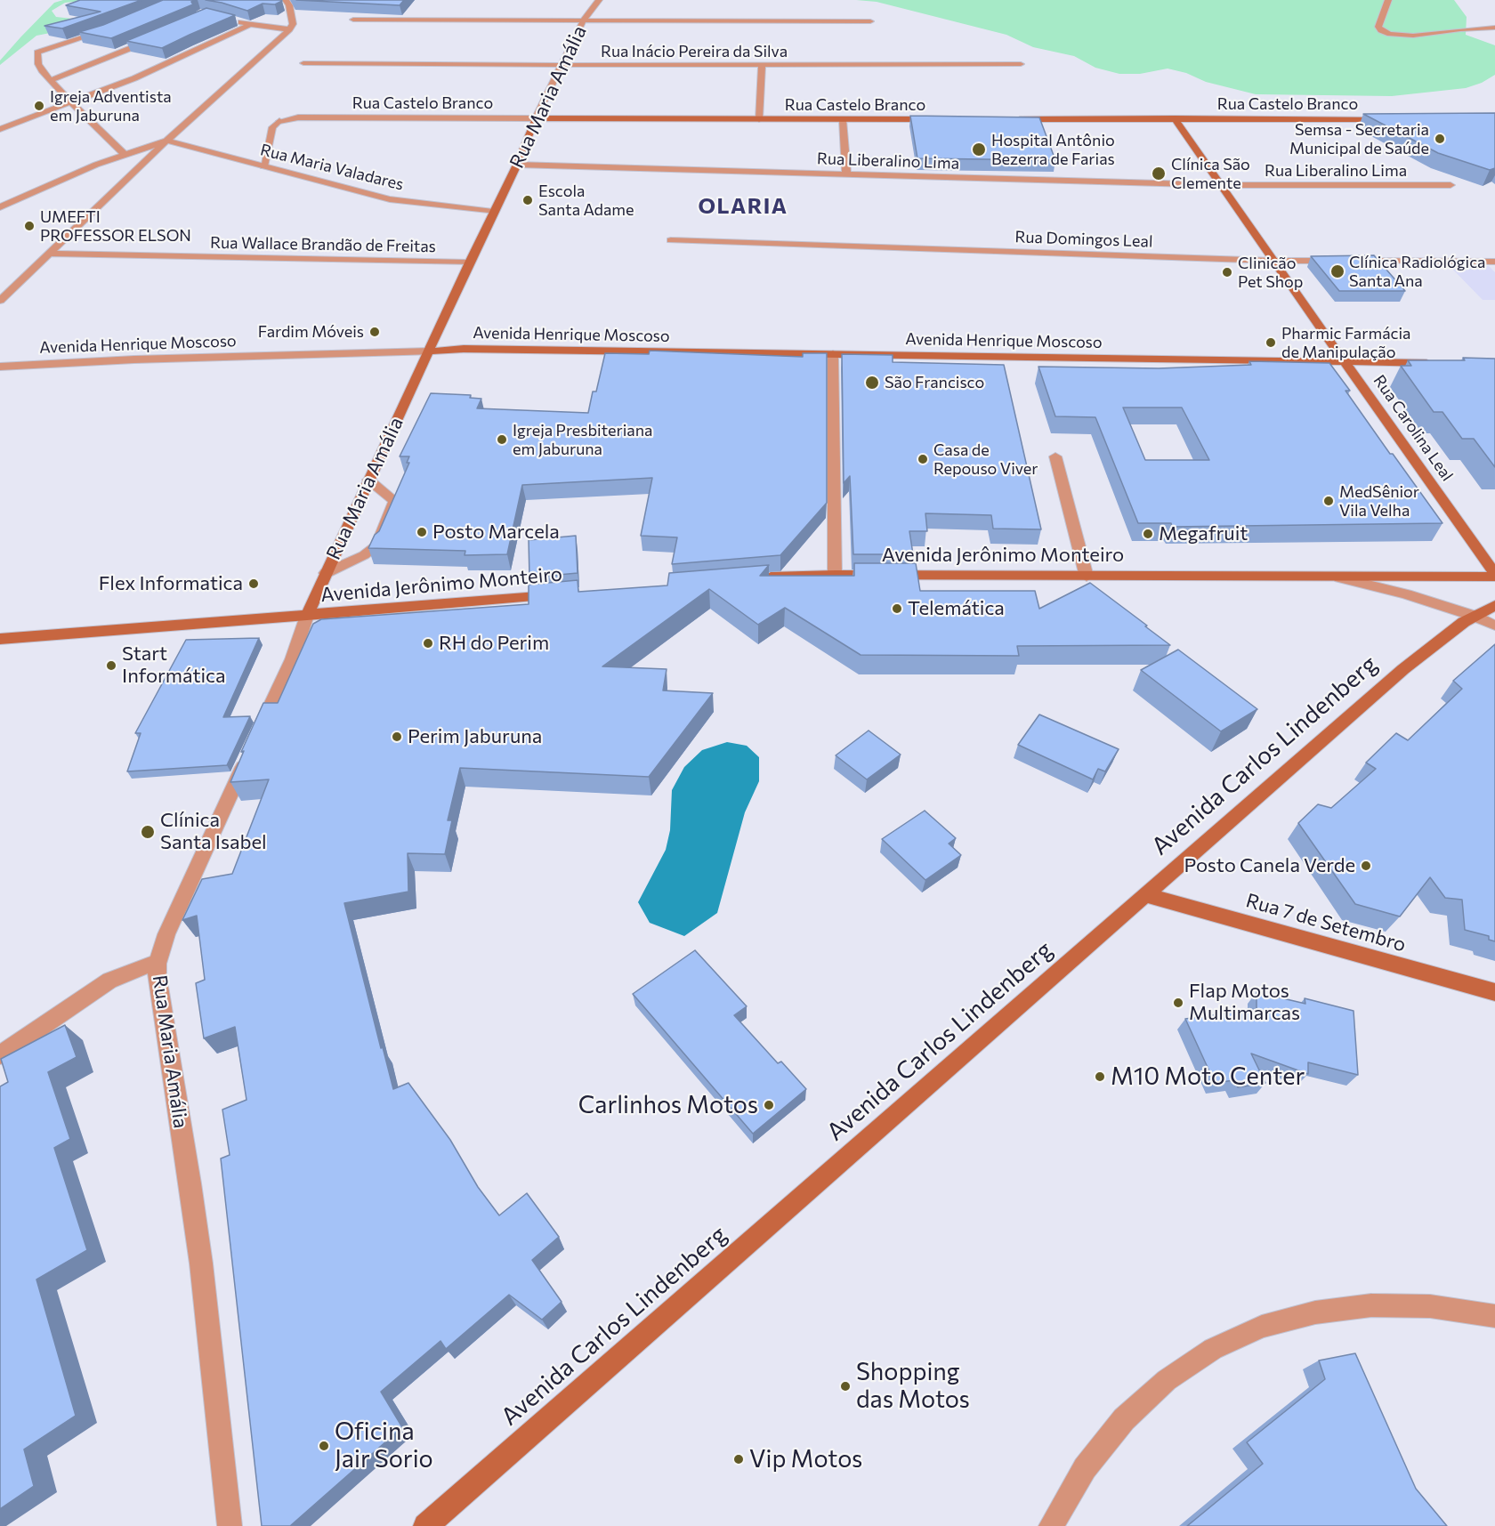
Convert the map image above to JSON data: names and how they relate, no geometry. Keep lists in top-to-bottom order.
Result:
{
  "streets": {
    "street": [
      "Rua Inácio Pereira da Silva",
      "Rua Maria Amália",
      "Rua Castelo Branco",
      "Rua Liberalino Lima",
      "Rua Maria Valadares",
      "Rua Domingos Leal",
      "Rua Wallace Brandão de Freitas",
      "Avenida Henrique Moscoso",
      "Rua Carolina Leal",
      "Avenida Jerônimo Monteiro",
      "Avenida Carlos Lindenberg",
      "Rua 7 de Setembro"
    ]
  },
  "crossings": [
    ["Rua Inácio Pereira da Silva", "Rua Maria Amália"],
    ["Rua Maria Amália", "Rua Castelo Branco"],
    ["Rua Maria Amália", "Rua Liberalino Lima"],
    ["Rua Maria Amália", "Rua Maria Valadares"],
    ["Rua Maria Amália", "Rua Wallace Brandão de Freitas"],
    ["Rua Maria Amália", "Avenida Henrique Moscoso"],
    ["Rua Maria Amália", "Avenida Jerônimo Monteiro"],
    ["Rua Castelo Branco", "Rua Maria Valadares"],
    ["Rua Castelo Branco", "Rua Carolina Leal"],
    ["Rua Liberalino Lima", "Rua Carolina Leal"],
    ["Rua Domingos Leal", "Rua Carolina Leal"],
    ["Avenida Henrique Moscoso", "Rua Carolina Leal"],
    ["Rua Carolina Leal", "Avenida Jerônimo Monteiro"],
    ["Avenida Carlos Lindenberg", "Rua 7 de Setembro"]
  ],
  "districts": ["OLARIA"],
  "places": [
    "Igreja Adventista em Jaburuna",
    "Semsa - Secretaria Municipal de Saúde",
    "Hospital Antônio Bezerra de Farias",
    "Clínica São Clemente",
    "Escola Santa Adame",
    "UMEFTI PROFESSOR ELSON",
    "Clínica Radiológica Santa Ana",
    "Clinicão Pet Shop",
    "Fardim Móveis",
    "Pharmic Farmácia de Manipulação",
    "São Francisco",
    "Igreja Presbiteriana em Jaburuna",
    "Casa de Repouso Viver",
    "MedSênior Vila Velha",
    "Posto Marcela",
    "Megafruit",
    "Flex Informatica",
    "Telemática",
    "RH do Perim",
    "Start Informática",
    "Perim Jaburuna",
    "Clínica Santa Isabel",
    "Posto Canela Verde",
    "Flap Motos Multimarcas",
    "M10 Moto Center",
    "Carlinhos Motos",
    "Shopping das Motos",
    "Oficina Jair Sorio",
    "Vip Motos"
  ]
}
